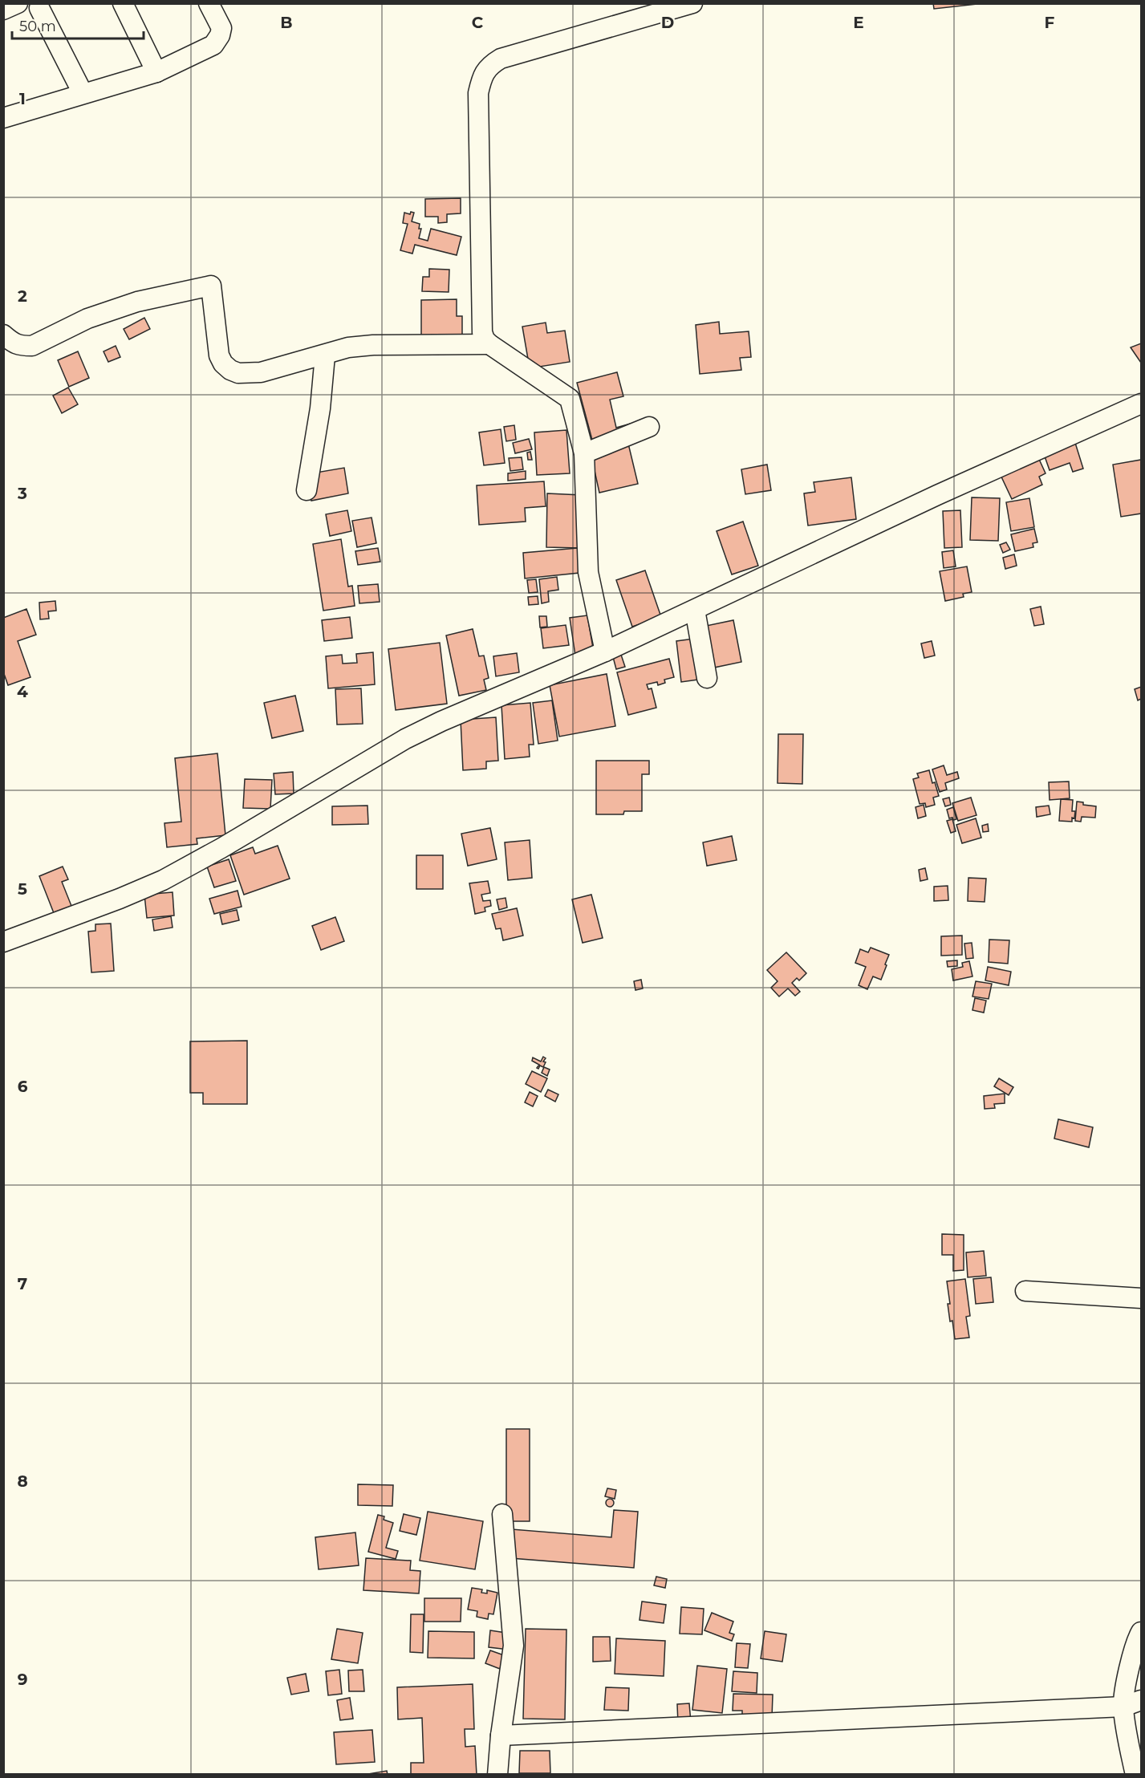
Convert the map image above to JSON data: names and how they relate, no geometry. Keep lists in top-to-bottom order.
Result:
{
  "scale_bar": "50 m",
  "grid": {
    "columns": [
      "B",
      "C",
      "D",
      "E",
      "F"
    ],
    "rows": [
      "1",
      "2",
      "3",
      "4",
      "5",
      "6",
      "7",
      "8",
      "9"
    ]
  }
}
